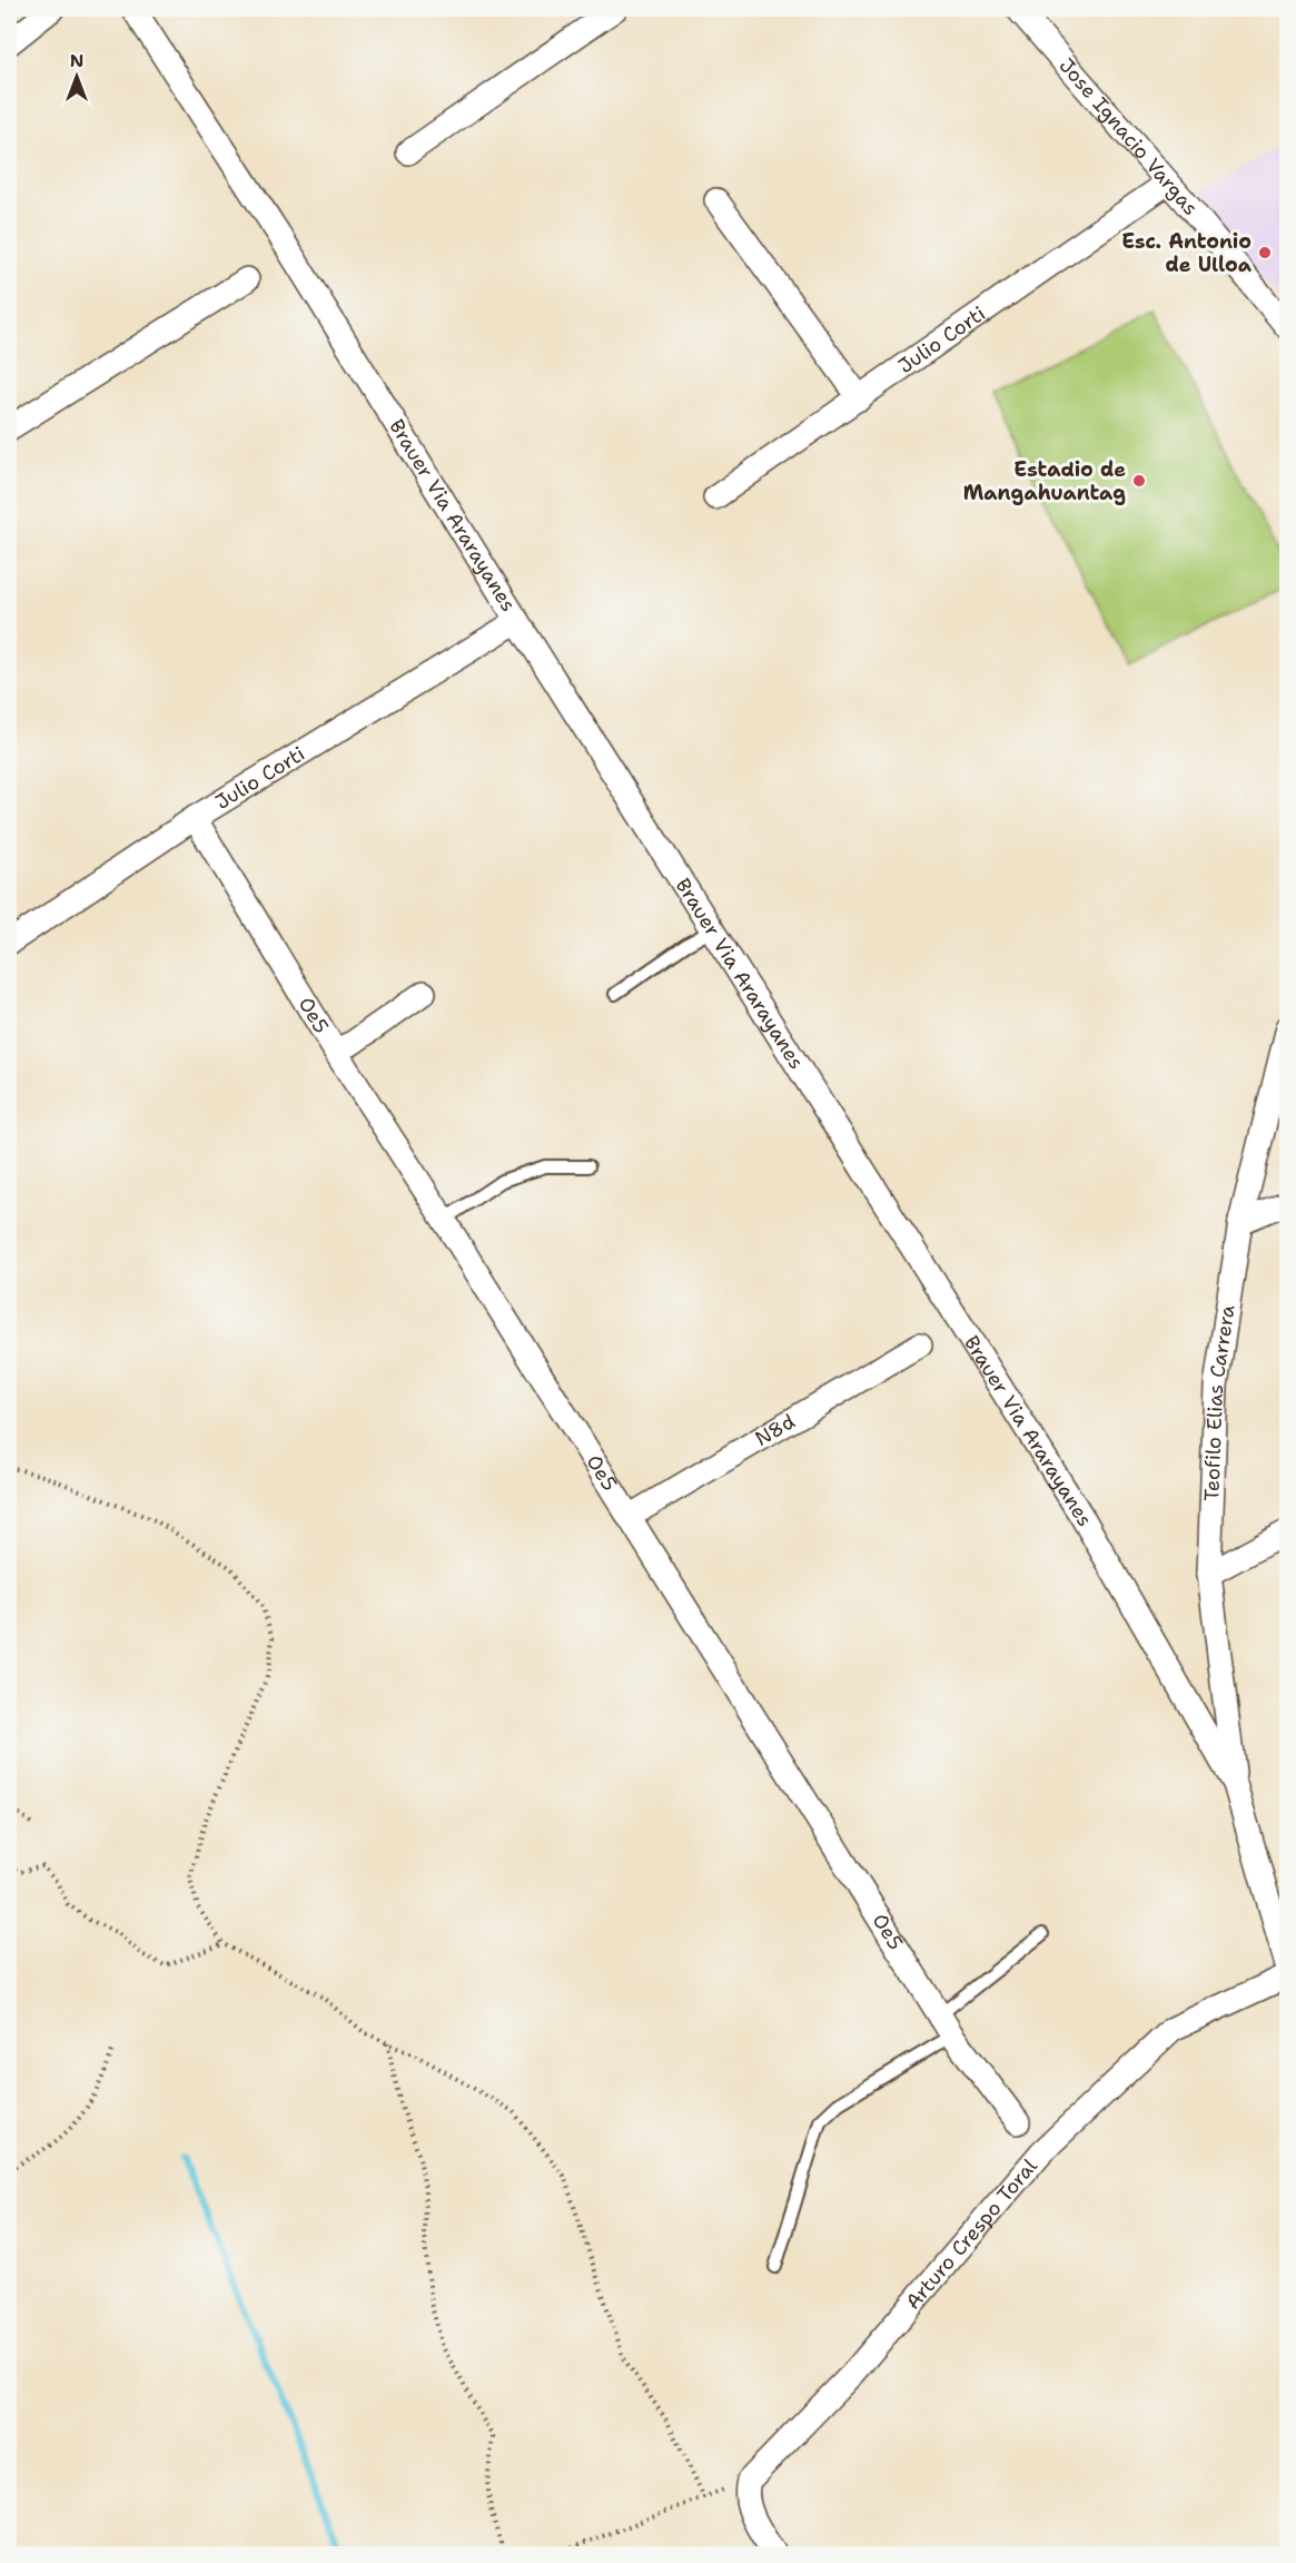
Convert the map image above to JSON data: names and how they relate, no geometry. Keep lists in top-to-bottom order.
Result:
{
  "streets": {
    "street": [
      "Jose Ignacio Vargas",
      "Julio Corti",
      "Brauer Via Ararayanes",
      "Oe5",
      "Teofilo Elias Carrera",
      "N8d",
      "Arturo Crespo Toral"
    ]
  },
  "crossings": [
    ["Jose Ignacio Vargas", "Julio Corti"],
    ["Julio Corti", "Brauer Via Ararayanes"],
    ["Julio Corti", "Oe5"],
    ["Brauer Via Ararayanes", "Teofilo Elias Carrera"],
    ["Brauer Via Ararayanes", "Arturo Crespo Toral"],
    ["Oe5", "N8d"]
  ],
  "places": ["Esc. Antonio de Ulloa", "Estadio de Mangahuantag"],
  "north": "top"
}
